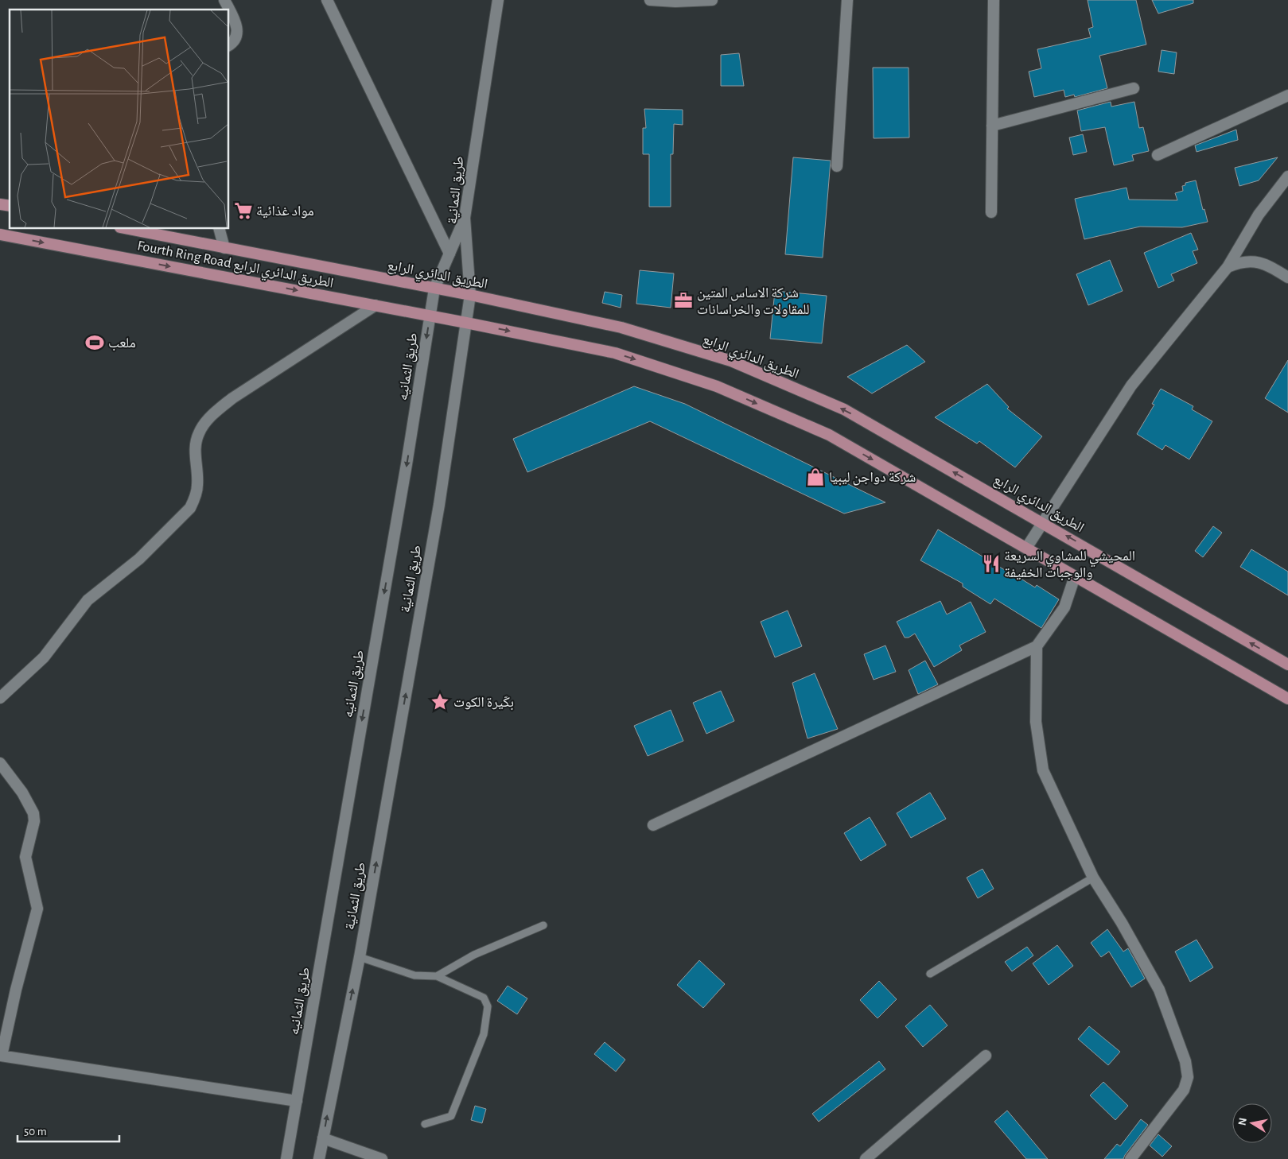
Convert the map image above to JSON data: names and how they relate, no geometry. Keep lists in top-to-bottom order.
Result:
{
  "streets": {
    "main road": ["Fourth Ring Road الطريق الدائري الرابع", "الطريق الدائري الرابع"],
    "street": ["طريق الثمانية", "طريق الثمانيه"]
  },
  "crossings": [
    ["طريق الثمانية", "Fourth Ring Road الطريق الدائري الرابع"],
    ["طريق الثمانية", "الطريق الدائري الرابع"],
    ["طريق الثمانية", "طريق الثمانيه"],
    ["Fourth Ring Road الطريق الدائري الرابع", "طريق الثمانيه"],
    ["الطريق الدائري الرابع", "طريق الثمانيه"]
  ],
  "one_way": ["طريق الثمانية", "Fourth Ring Road الطريق الدائري الرابع", "طريق الثمانيه"],
  "places": {
    "supermarket": ["مواد غذائية"],
    "office": ["شركة الاساس المتين للمقاولات والخراسانات"],
    "sports": ["ملعب"],
    "shop": ["شركة دواجن ليبيا"],
    "restaurant": ["المحيشي للمشاوي السريعة والوجبات الخفيفة"],
    "place": ["بكّيرة الكوت"]
  },
  "scale_bar": "50 m",
  "north": "left"
}
